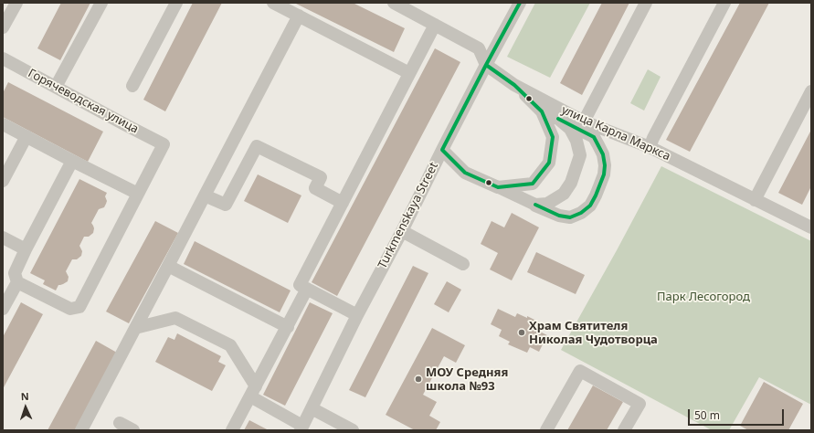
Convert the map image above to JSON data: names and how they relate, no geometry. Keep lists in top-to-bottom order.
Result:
{
  "streets": {
    "street": ["Горячеводская улица", "улица Карла Маркса", "Turkmenskaya Street"]
  },
  "crossings": [
    ["улица Карла Маркса", "Turkmenskaya Street"]
  ],
  "parks": ["Парк Лесогород"],
  "places": ["Храм Святителя Николая Чудотворца", "МОУ Средняя школа №93"],
  "scale_bar": "50 m",
  "north": "top"
}
